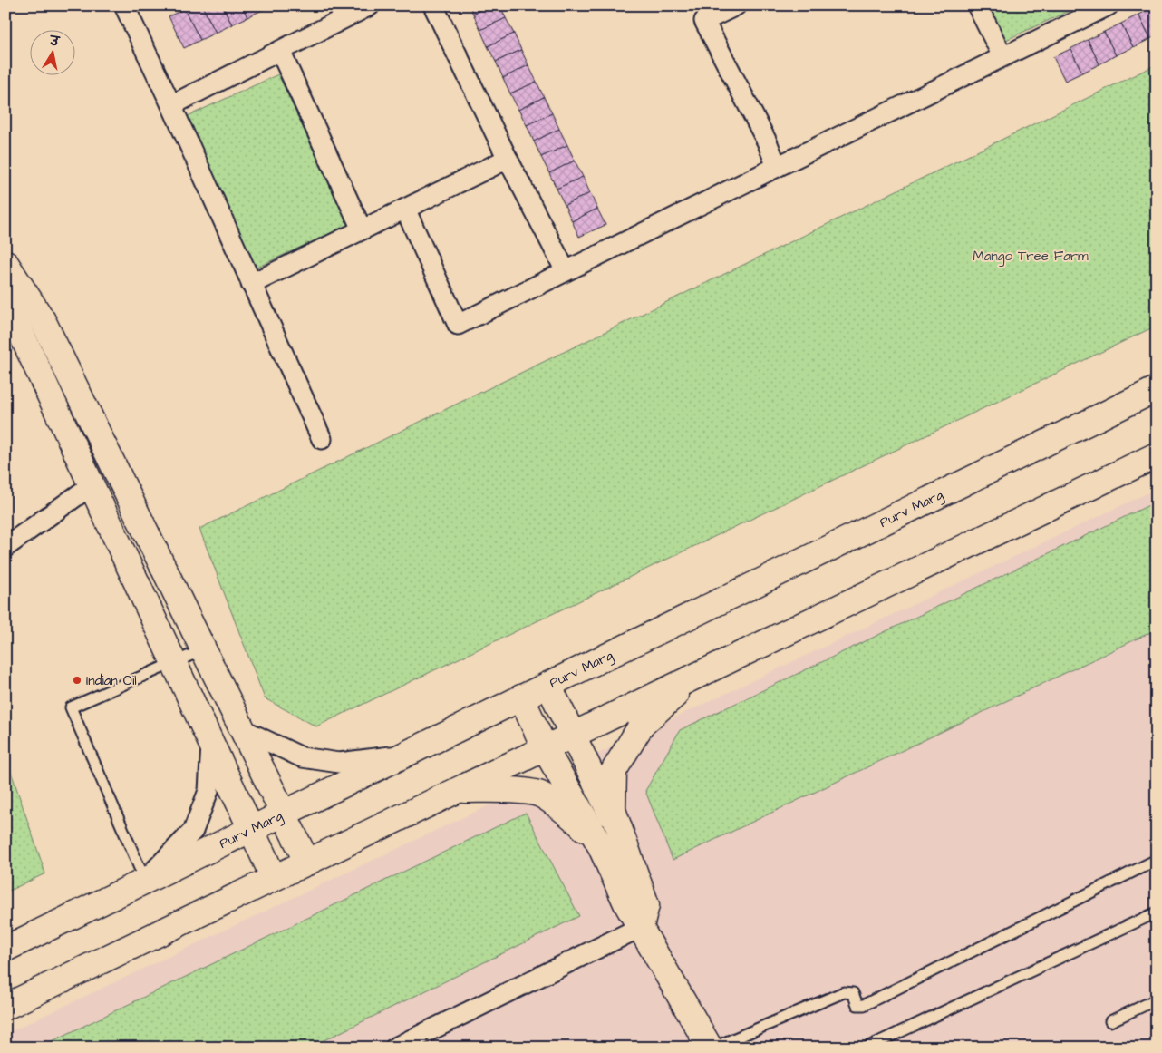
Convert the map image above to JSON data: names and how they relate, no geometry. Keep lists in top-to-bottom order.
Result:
{
  "streets": {
    "main road": ["Purv Marg"]
  },
  "parks": ["Mango Tree Farm"],
  "places": ["Indian Oil"],
  "north": "top"
}
